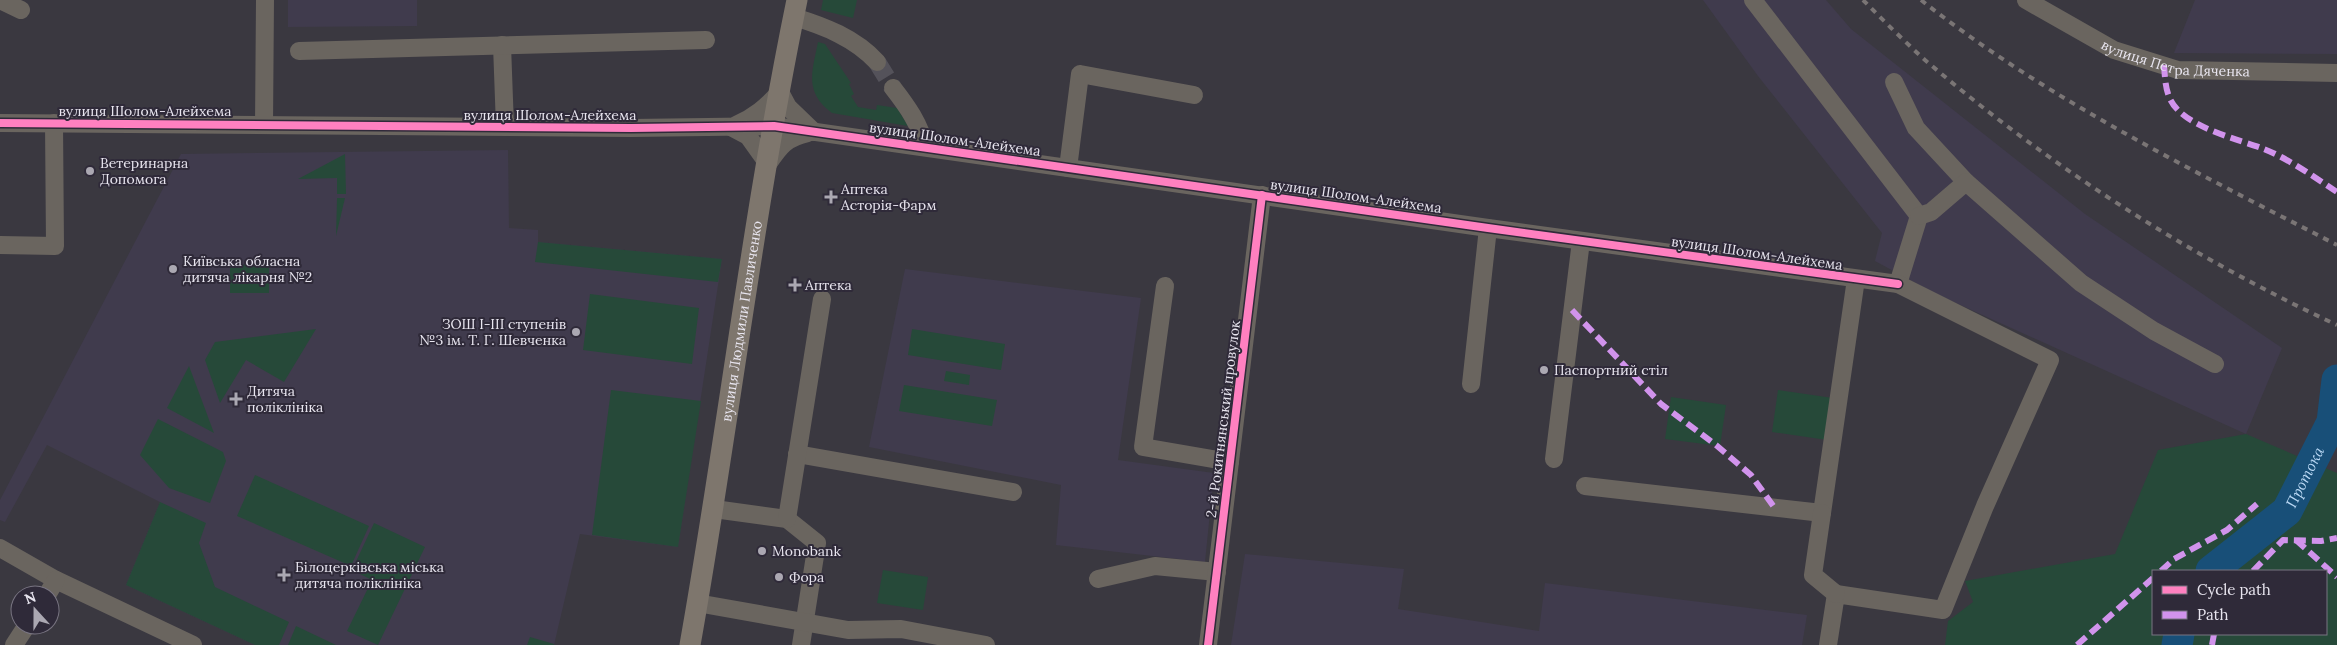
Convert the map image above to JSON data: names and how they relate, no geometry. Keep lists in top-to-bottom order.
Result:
{
  "streets": {
    "main road": ["вулиця Людмили Павличенко"],
    "street": ["вулиця Петра Дяченка", "вулиця Шолом-Алейхема", "2-й Рокитнянський провулок"]
  },
  "crossings": [
    ["вулиця Шолом-Алейхема", "вулиця Людмили Павличенко"],
    ["вулиця Шолом-Алейхема", "2-й Рокитнянський провулок"]
  ],
  "water": ["Протока"],
  "places": {
    "other": [
      "Ветеринарна Допомога",
      "Київська обласна дитяча лікарня №2",
      "ЗОШ І-ІІІ ступенів №3 ім. Т. Г. Шевченка",
      "Паспортний стіл",
      "Monobank",
      "Фора"
    ],
    "health": [
      "Аптека Асторія-Фарм",
      "Аптека",
      "Дитяча поліклініка",
      "Білоцерківська міська дитяча поліклініка"
    ]
  },
  "legend": ["Cycle path", "Path"],
  "north": "top"
}
